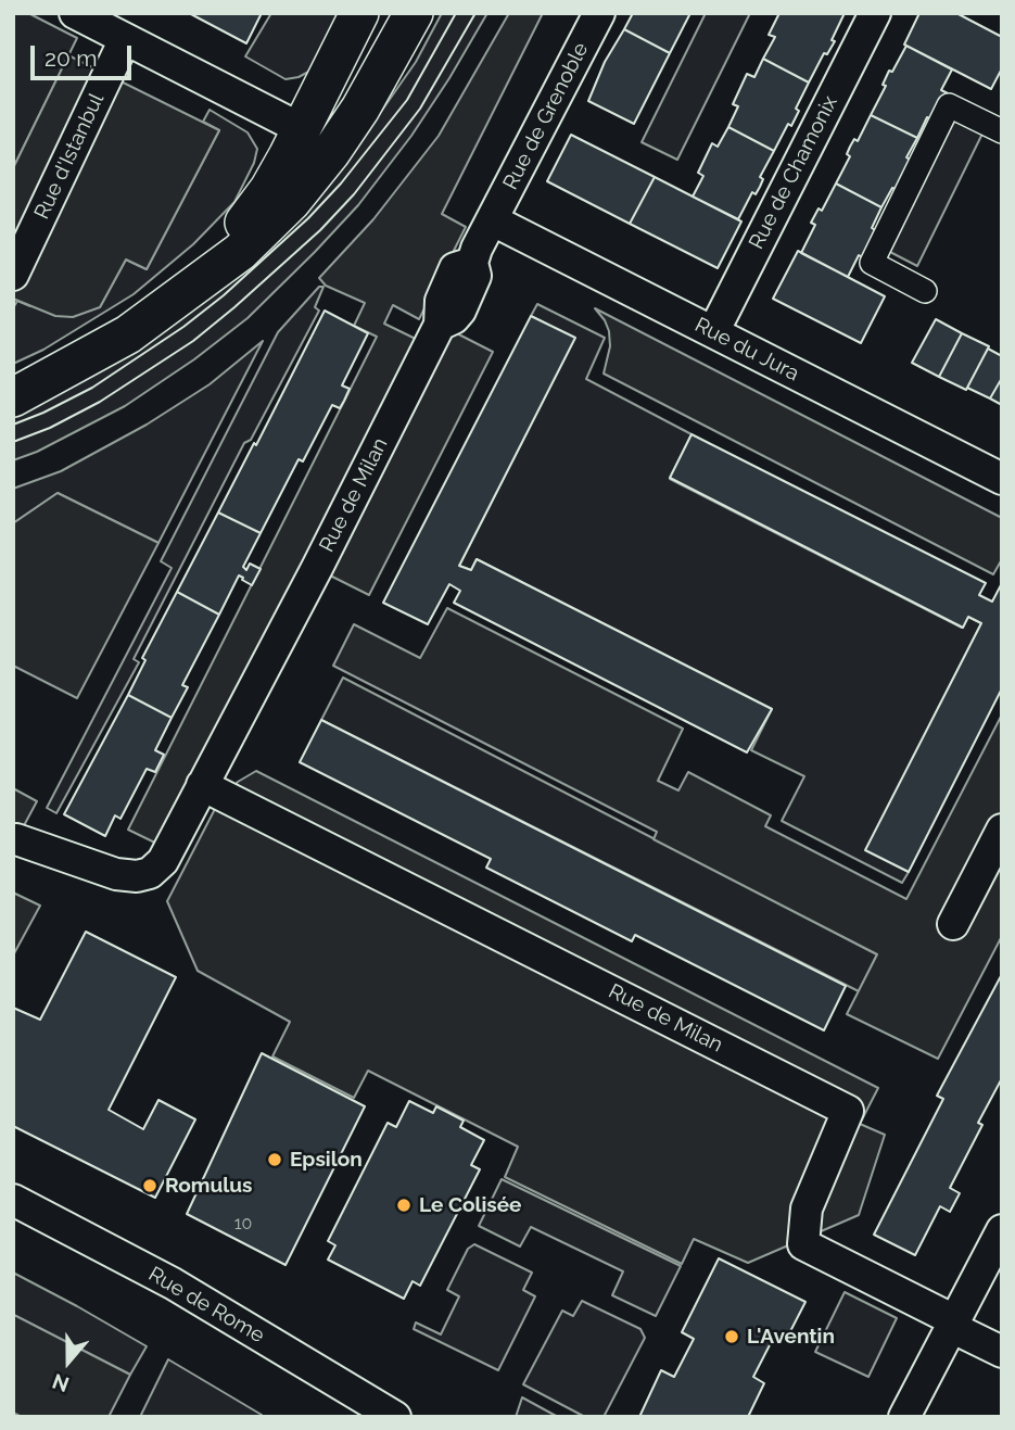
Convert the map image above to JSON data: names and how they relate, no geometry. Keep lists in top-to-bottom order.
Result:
{
  "streets": {
    "street": [
      "Rue de Grenoble",
      "Rue d'Istanbul",
      "Rue de Chamonix",
      "Rue du Jura",
      "Rue de Milan",
      "Rue de Rome"
    ]
  },
  "crossings": [
    ["Rue de Grenoble", "Rue du Jura"],
    ["Rue de Grenoble", "Rue de Milan"],
    ["Rue de Chamonix", "Rue du Jura"],
    ["Rue du Jura", "Rue de Milan"]
  ],
  "places": [
    "Epsilon",
    "Romulus",
    "Le Colisée",
    "L'Aventin"
  ],
  "house_numbers": ["10"],
  "scale_bar": "20 m",
  "north": "bottom"
}
